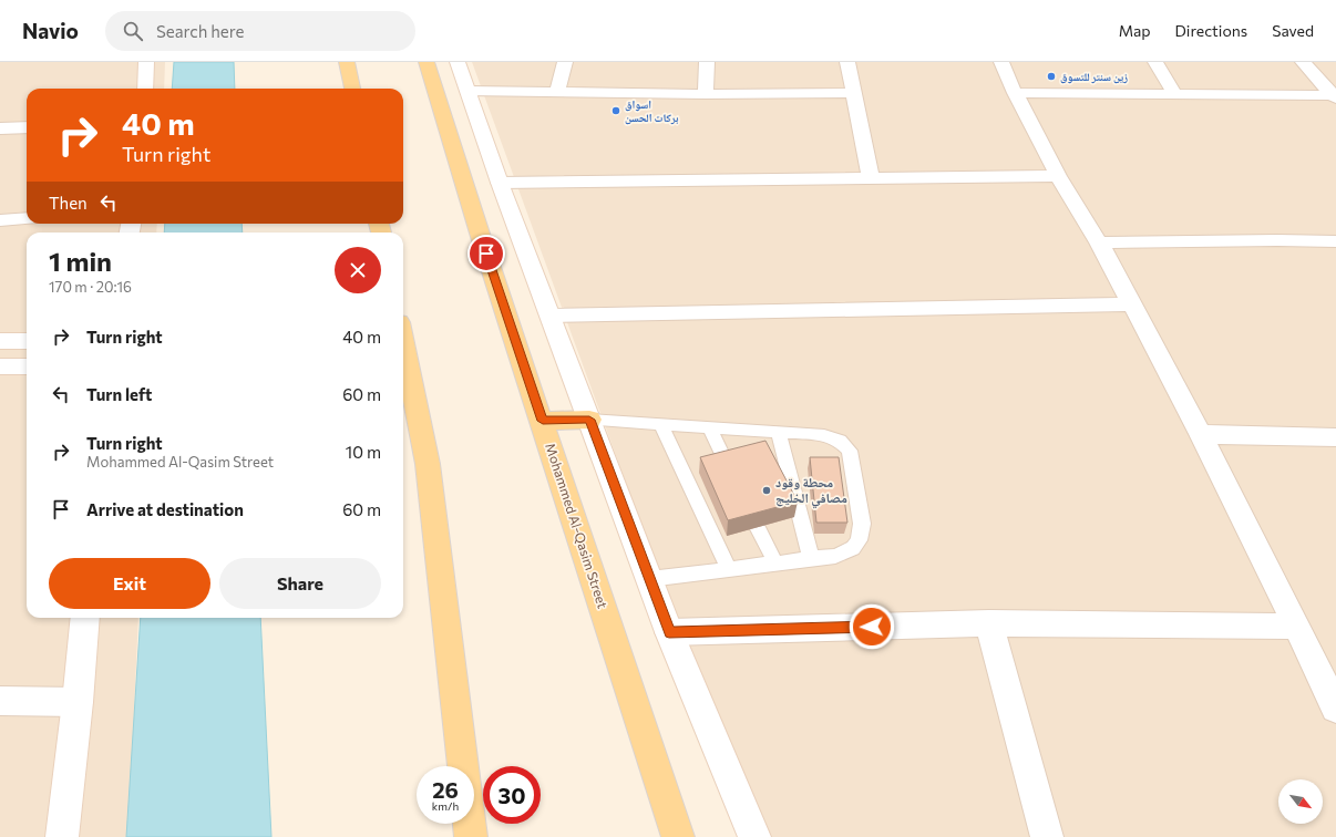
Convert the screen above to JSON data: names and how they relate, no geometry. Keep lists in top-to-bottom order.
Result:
{
  "streets": {
    "main road": ["Mohammed Al-Qasim Street"]
  },
  "places": ["زين سنتر للتسوق", "اسواق بركات الحسن", "محطة وقود مصافي الخليج"],
  "north": "bottom right",
  "page": {
    "header": "Navio",
    "search": "Search here",
    "nav": ["Map", "Directions", "Saved"],
    "turn": ["40 m", "Turn right"],
    "then": "Then",
    "heading": ["1 min", "170 m · 20:16"],
    "list": [
      {
        "name": "Turn right",
        "value": "40 m"
      },
      {
        "name": "Turn left",
        "value": "60 m"
      },
      {
        "name": "Turn right",
        "note": "Mohammed Al-Qasim Street",
        "value": "10 m"
      },
      {
        "name": "Arrive at destination",
        "value": "60 m"
      }
    ],
    "buttons": ["Exit", "Share"],
    "speed": "26 km/h",
    "limit": "30"
  }
}
